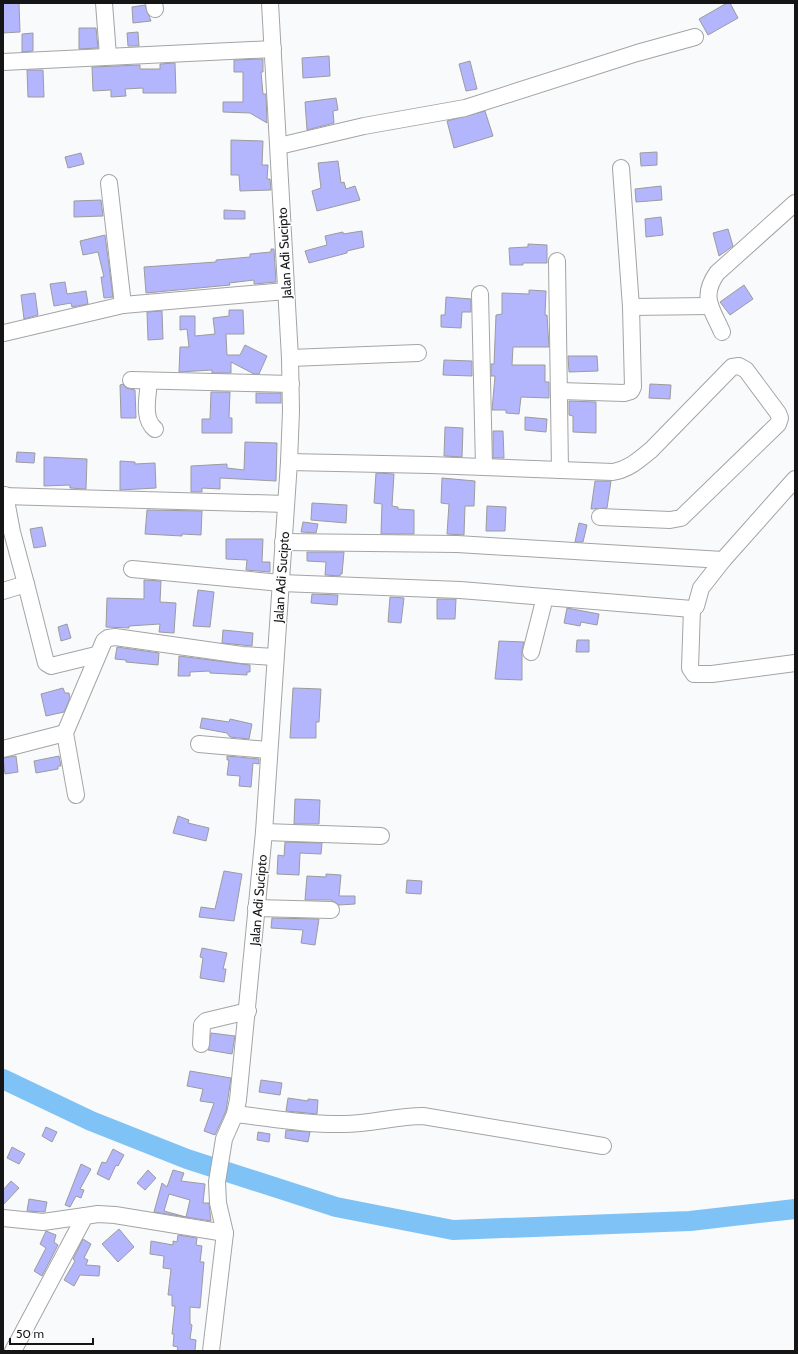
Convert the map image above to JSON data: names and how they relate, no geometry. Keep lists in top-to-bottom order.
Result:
{
  "streets": {
    "street": ["Jalan Adi Sucipto"]
  },
  "scale_bar": "50 m"
}
